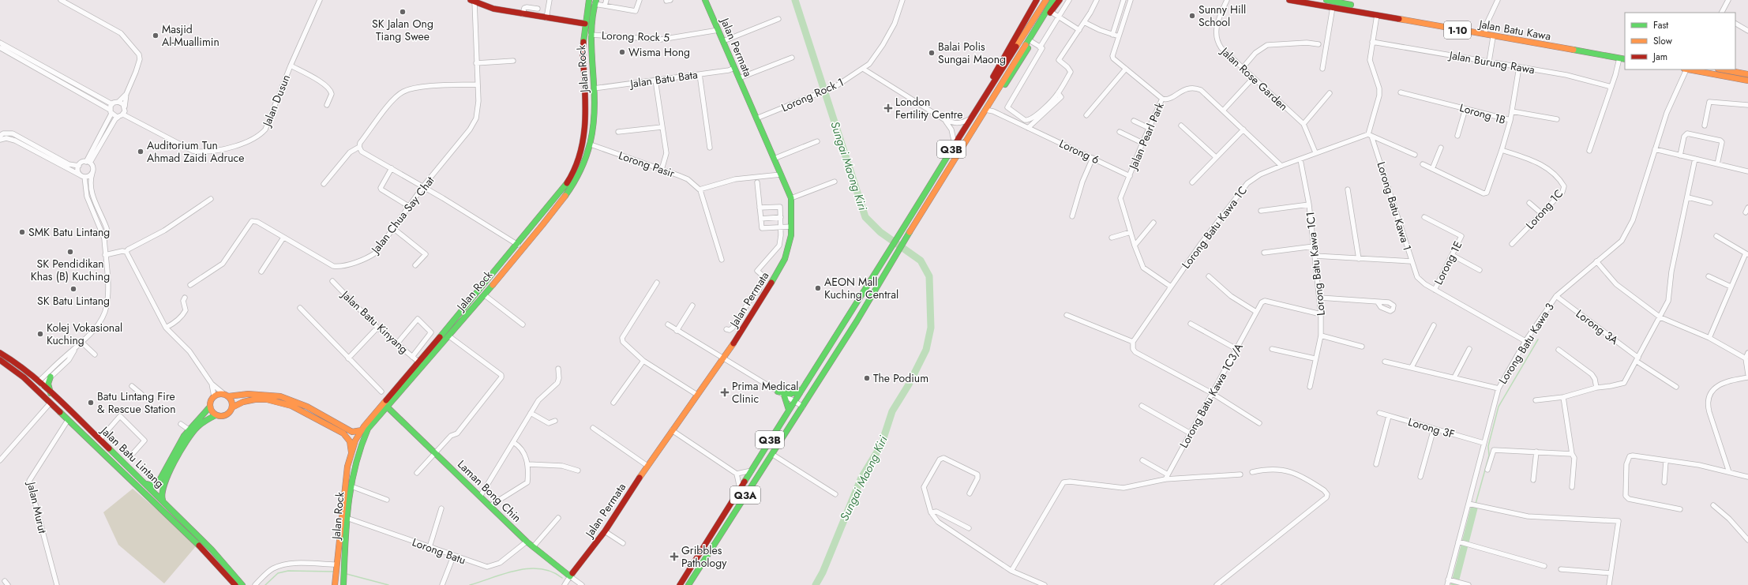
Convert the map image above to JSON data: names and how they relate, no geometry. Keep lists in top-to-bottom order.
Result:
{
  "streets": {
    "main road": [
      "1-10",
      "Jalan Batu Kawa",
      "Jalan Permata",
      "Jalan Rock",
      "Q3B",
      "Jalan Batu Lintang",
      "Laman Bong Chin",
      "Q3A"
    ],
    "street": [
      "Lorong Rock 5",
      "Jalan Burung Rawa",
      "Jalan Batu Bata",
      "Jalan Rose Garden",
      "Lorong Rock 1",
      "Jalan Dusun",
      "Lorong 1B",
      "Jalan Pearl Park",
      "Lorong 6",
      "Lorong Pasir",
      "Lorong Batu Kawa 1",
      "Lorong 1C",
      "Jalan Chua Say Chat",
      "Lorong Batu Kawa 1C",
      "Lorong 1E",
      "Lorong Batu Kawa 1C1",
      "Jalan Batu Kinyang",
      "Lorong 3A",
      "Lorong Batu Kawa 3",
      "Lorong Batu Kawa 1C3/A",
      "Lorong 3F",
      "Jalan Murut",
      "Lorong Batu"
    ]
  },
  "crossings": [
    ["Lorong Rock 5", "Jalan Permata"],
    ["Lorong Rock 5", "Jalan Rock"],
    ["Jalan Permata", "Jalan Batu Bata"],
    ["Jalan Permata", "Lorong Rock 1"],
    ["Jalan Permata", "Laman Bong Chin"],
    ["Jalan Rock", "Jalan Batu Bata"],
    ["Jalan Rock", "Lorong Pasir"],
    ["Jalan Rock", "Jalan Batu Kinyang"],
    ["Jalan Rock", "Laman Bong Chin"],
    ["Jalan Rock", "Lorong Batu"],
    ["Jalan Rose Garden", "Lorong Batu Kawa 1C"],
    ["Lorong 1B", "Lorong 1C"],
    ["Jalan Pearl Park", "Lorong 6"],
    ["Jalan Pearl Park", "Lorong Batu Kawa 1C"],
    ["Lorong 6", "Q3A"],
    ["Lorong Batu Kawa 1", "Lorong Batu Kawa 1C"],
    ["Lorong Batu Kawa 1", "Lorong 1E"],
    ["Lorong Batu Kawa 1", "Lorong Batu Kawa 3"],
    ["Lorong Batu Kawa 1C", "Lorong Batu Kawa 1C1"],
    ["Lorong Batu Kawa 1C", "Lorong Batu Kawa 1C3/A"],
    ["Lorong Batu Kawa 1C1", "Lorong Batu Kawa 1C3/A"],
    ["Lorong 3A", "Lorong Batu Kawa 3"],
    ["Lorong Batu Kawa 3", "Lorong 3F"],
    ["Jalan Batu Lintang", "Jalan Murut"],
    ["Laman Bong Chin", "Lorong Batu"]
  ],
  "water": ["Sungai Maong Kiri"],
  "places": {
    "other": [
      "SK Jalan Ong Tiang Swee",
      "Sunny Hill School",
      "Masjid Al-Muallimin",
      "Wisma Hong",
      "Balai Polis Sungai Maong",
      "Auditorium Tun Ahmad Zaidi Adruce",
      "SMK Batu Lintang",
      "SK Pendidikan Khas (B) Kuching",
      "AEON Mall Kuching Central",
      "SK Batu Lintang",
      "Kolej Vokasional Kuching",
      "The Podium",
      "Batu Lintang Fire & Rescue Station"
    ],
    "health": ["London Fertility Centre", "Prima Medical Clinic", "Gribbles Pathology"]
  },
  "legend": ["Fast", "Slow", "Jam"]
}
